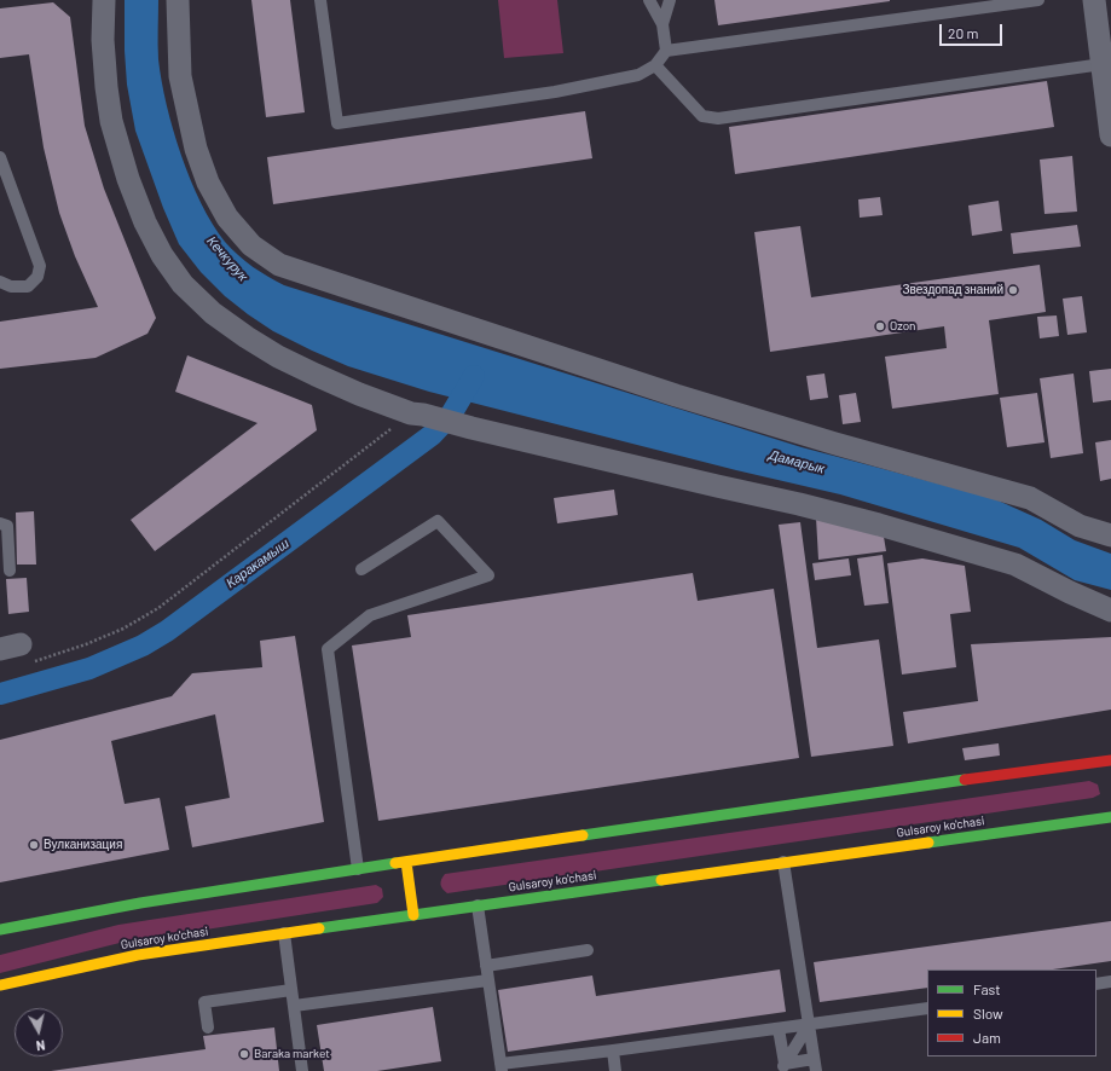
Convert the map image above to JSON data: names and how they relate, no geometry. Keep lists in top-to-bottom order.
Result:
{
  "streets": {
    "main road": ["Gulsaroy ko'chasi"]
  },
  "water": ["Кечкурук", "Дамарык", "Каракамыш"],
  "places": [
    "Звездопад знаний",
    "Ozon",
    "Вулканизация",
    "Baraka market"
  ],
  "legend": ["Fast", "Slow", "Jam"],
  "scale_bar": "20 m",
  "north": "bottom"
}
